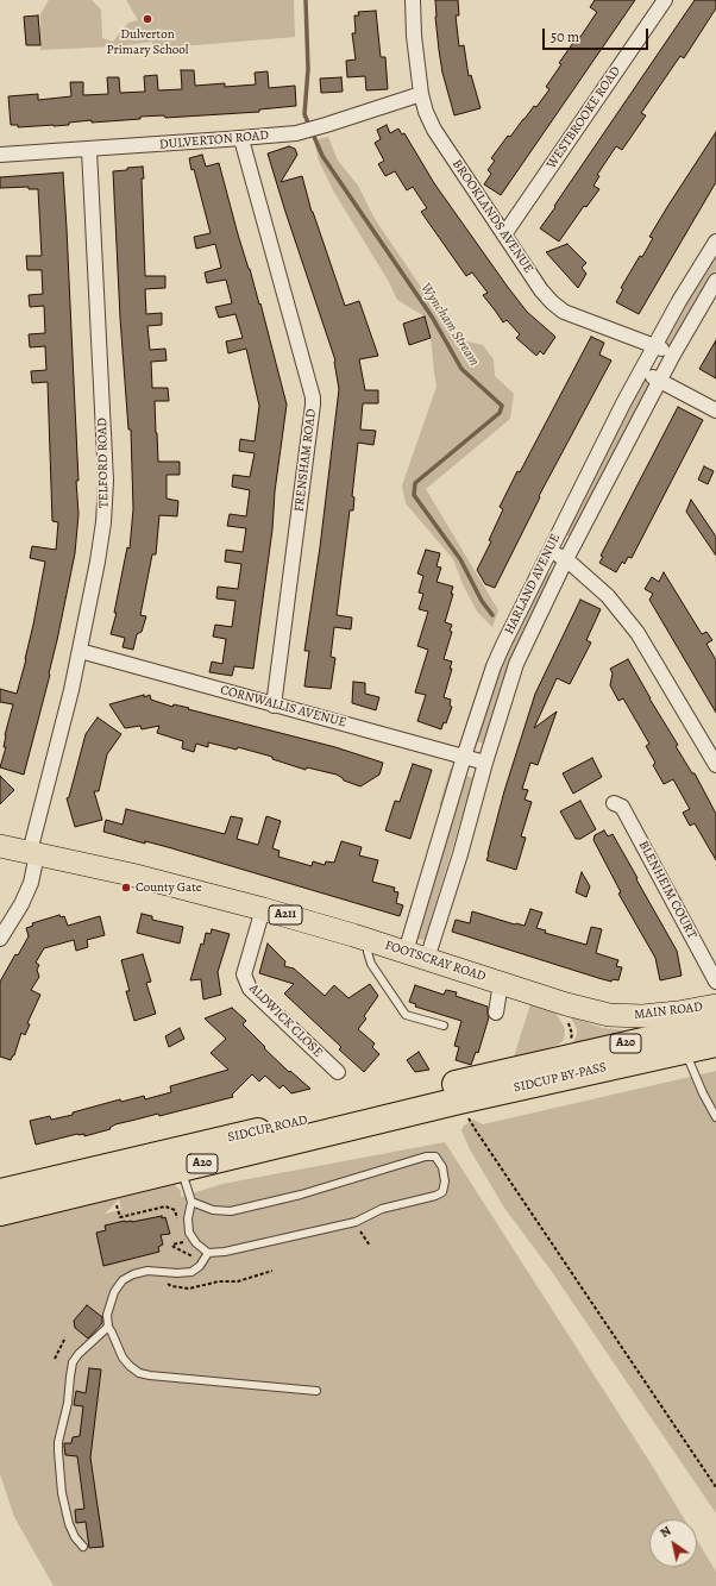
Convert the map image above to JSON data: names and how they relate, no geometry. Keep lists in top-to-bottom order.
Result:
{
  "streets": {
    "highway": ["A20", "SIDCUP BY-PASS", "SIDCUP ROAD"],
    "main road": ["A211", "FOOTSCRAY ROAD", "MAIN ROAD"],
    "street": [
      "WESTBROOKE ROAD",
      "DULVERTON ROAD",
      "BROOKLANDS AVENUE",
      "FRENSHAM ROAD",
      "TELFORD ROAD",
      "HARLAND AVENUE",
      "CORNWALLIS AVENUE",
      "BLENHEIM COURT",
      "ALDWICK CLOSE"
    ]
  },
  "crossings": [
    ["WESTBROOKE ROAD", "BROOKLANDS AVENUE"],
    ["DULVERTON ROAD", "BROOKLANDS AVENUE"],
    ["DULVERTON ROAD", "FRENSHAM ROAD"],
    ["DULVERTON ROAD", "TELFORD ROAD"],
    ["BROOKLANDS AVENUE", "HARLAND AVENUE"],
    ["FRENSHAM ROAD", "CORNWALLIS AVENUE"],
    ["TELFORD ROAD", "CORNWALLIS AVENUE"],
    ["TELFORD ROAD", "FOOTSCRAY ROAD"],
    ["HARLAND AVENUE", "CORNWALLIS AVENUE"],
    ["HARLAND AVENUE", "FOOTSCRAY ROAD"],
    ["FOOTSCRAY ROAD", "MAIN ROAD"],
    ["FOOTSCRAY ROAD", "ALDWICK CLOSE"],
    ["SIDCUP BY-PASS", "SIDCUP ROAD"]
  ],
  "water": ["Wyncham Stream"],
  "places": ["Dulverton Primary School", "County Gate"],
  "scale_bar": "50 m",
  "north": "top left"
}
